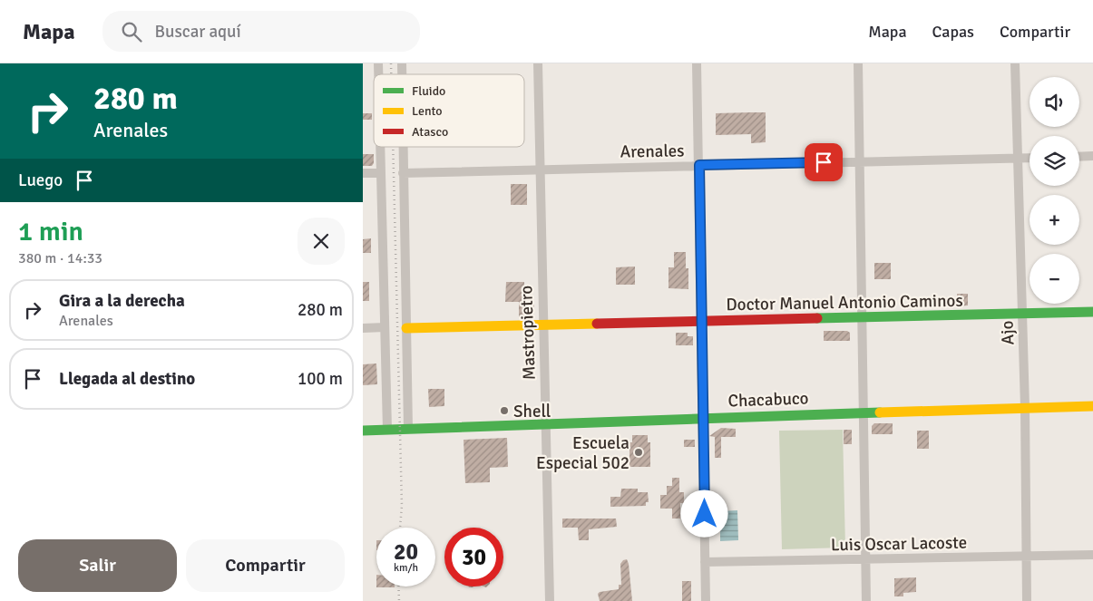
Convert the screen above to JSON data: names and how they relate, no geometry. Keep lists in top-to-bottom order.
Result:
{
  "streets": {
    "street": [
      "Arenales",
      "Doctor Manuel Antonio Caminos",
      "Mastropietro",
      "Ajo",
      "Chacabuco",
      "Luis Oscar Lacoste"
    ]
  },
  "crossings": [
    ["Arenales", "Mastropietro"],
    ["Arenales", "Ajo"],
    ["Doctor Manuel Antonio Caminos", "Mastropietro"],
    ["Doctor Manuel Antonio Caminos", "Ajo"],
    ["Mastropietro", "Chacabuco"],
    ["Ajo", "Chacabuco"],
    ["Ajo", "Luis Oscar Lacoste"]
  ],
  "places": ["Shell", "Escuela Especial 502"],
  "legend": ["Fluido", "Lento", "Atasco"],
  "page": {
    "header": "Mapa",
    "search": "Buscar aquí",
    "nav": ["Mapa", "Capas", "Compartir"],
    "turn": ["280 m", "Arenales"],
    "map_buttons": ["+", "−"],
    "then": "Luego",
    "heading": ["1 min", "380 m · 14:33"],
    "list": [
      {
        "name": "Gira a la derecha",
        "note": "Arenales",
        "value": "280 m"
      },
      {
        "name": "Llegada al destino",
        "value": "100 m"
      }
    ],
    "speed": "20 km/h",
    "limit": "30",
    "buttons": ["Salir", "Compartir"]
  }
}
